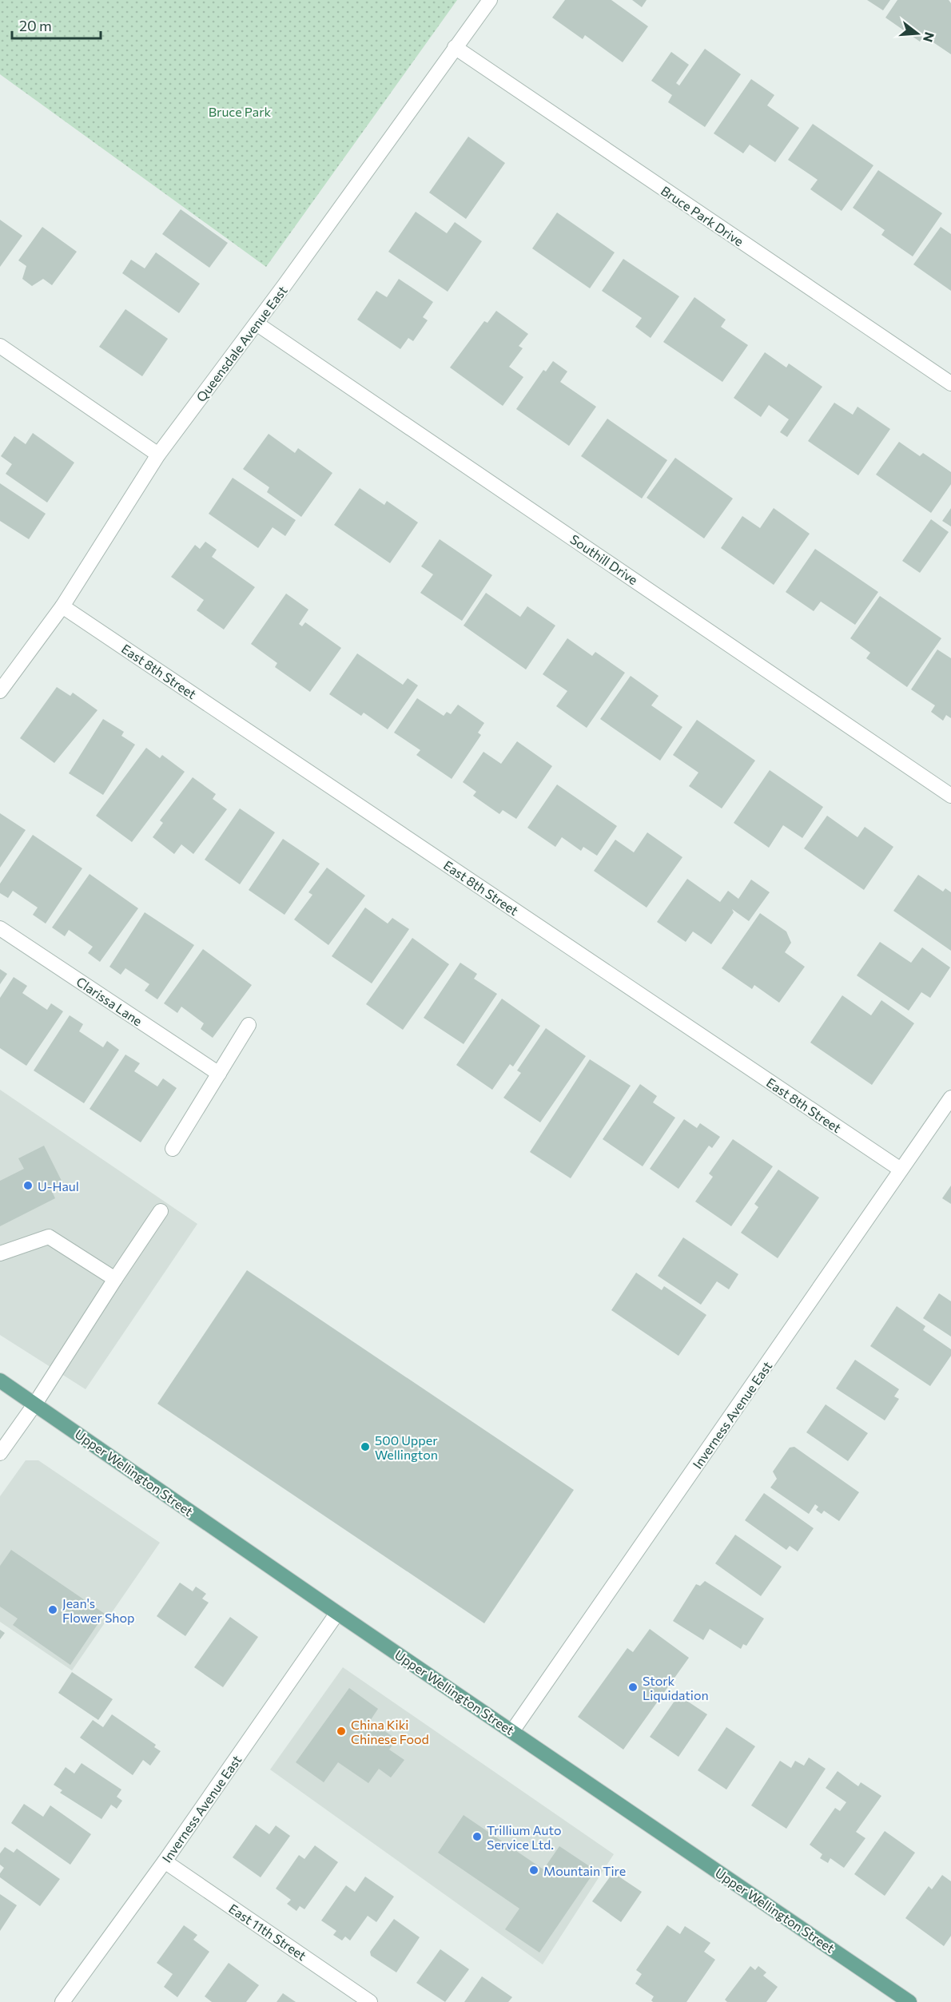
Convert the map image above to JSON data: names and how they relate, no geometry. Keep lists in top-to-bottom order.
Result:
{
  "streets": {
    "main road": ["Upper Wellington Street"],
    "street": [
      "Bruce Park Drive",
      "Queensdale Avenue East",
      "Southill Drive",
      "East 8th Street",
      "Clarissa Lane",
      "Inverness Avenue East",
      "East 11th Street"
    ]
  },
  "crossings": [
    ["Bruce Park Drive", "Queensdale Avenue East"],
    ["Queensdale Avenue East", "Southill Drive"],
    ["Queensdale Avenue East", "East 8th Street"],
    ["East 8th Street", "Inverness Avenue East"],
    ["Inverness Avenue East", "Upper Wellington Street"],
    ["Inverness Avenue East", "East 11th Street"]
  ],
  "parks": ["Bruce Park"],
  "places": [
    "U-Haul",
    "500 Upper Wellington",
    "Jean's Flower Shop",
    "Stork Liquidation",
    "China Kiki Chinese Food",
    "Trillium Auto Service Ltd.",
    "Mountain Tire"
  ],
  "scale_bar": "20 m",
  "north": "right"
}
